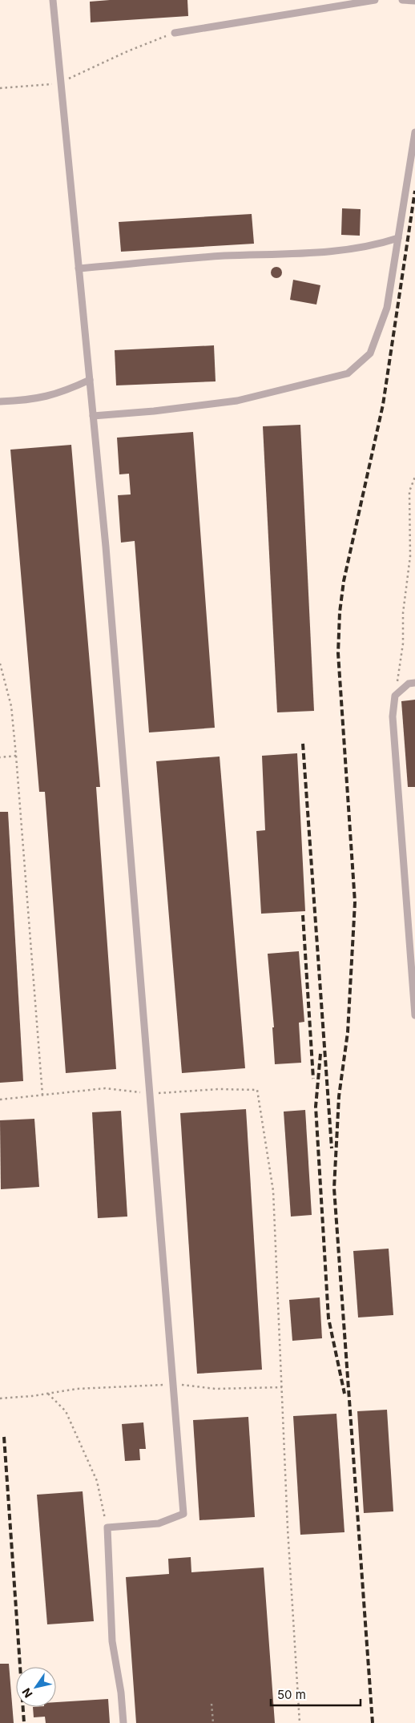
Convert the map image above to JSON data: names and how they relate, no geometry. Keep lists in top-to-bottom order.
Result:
{
  "scale_bar": "50 m",
  "north": "bottom left"
}
